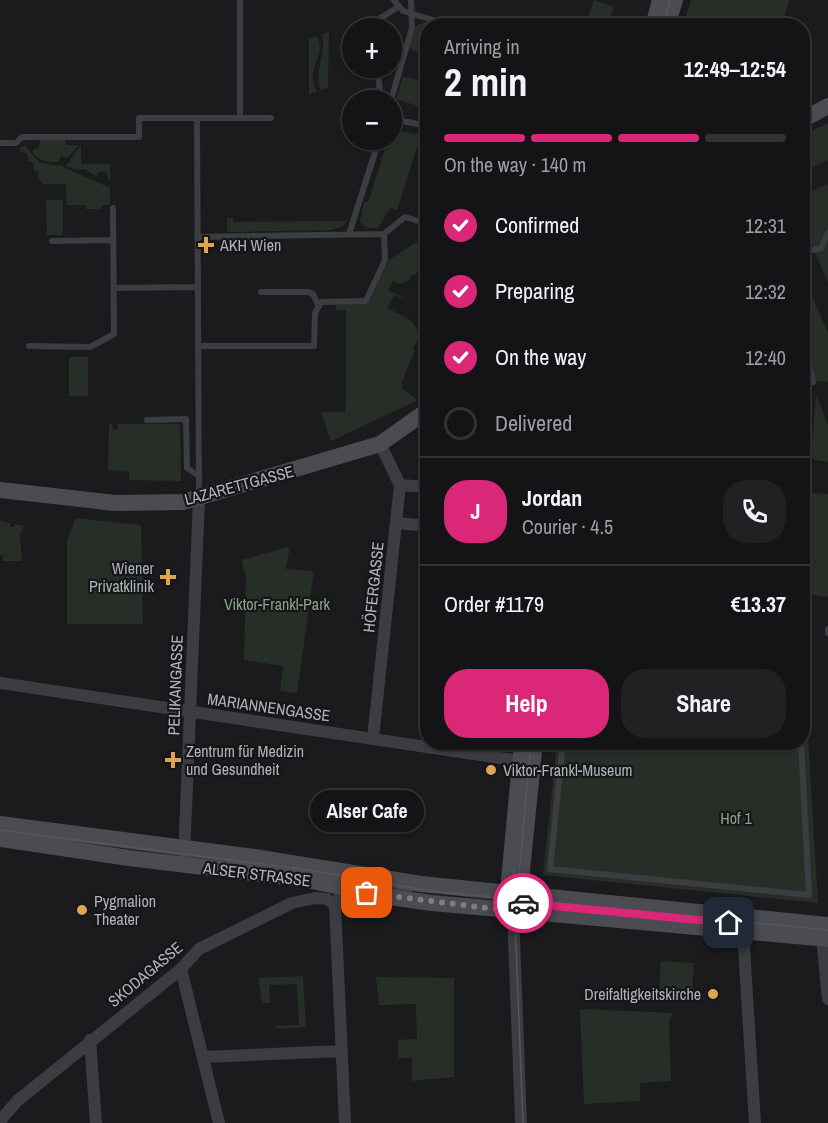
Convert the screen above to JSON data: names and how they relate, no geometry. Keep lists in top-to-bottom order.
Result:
{
  "streets": {
    "main road": ["LAZARETTGASSE", "ALSER STRASSE"],
    "street": [
      "HÖFERGASSE",
      "PELIKANGASSE",
      "MARIANNENGASSE",
      "SKODAGASSE"
    ]
  },
  "crossings": [
    ["LAZARETTGASSE", "PELIKANGASSE"],
    ["HÖFERGASSE", "MARIANNENGASSE"],
    ["PELIKANGASSE", "MARIANNENGASSE"],
    ["PELIKANGASSE", "ALSER STRASSE"]
  ],
  "parks": ["Viktor-Frankl-Park", "Hof 1"],
  "places": {
    "health": ["AKH Wien", "Wiener Privatklinik", "Zentrum für Medizin und Gesundheit"],
    "other": [
      "Viktor-Frankl-Museum",
      "Alser Cafe",
      "Pygmalion Theater",
      "Dreifaltigkeitskirche"
    ]
  },
  "page": {
    "map_buttons": ["+", "−"],
    "heading": ["2 min", "Arriving in", "12:49–12:54"],
    "panel": [
      "Jordan",
      "Courier · 4.5",
      "Order #1179",
      "€13.37"
    ],
    "bar": "On the way · 140 m",
    "list": [
      ["Confirmed", "12:31"],
      ["Preparing", "12:32"],
      ["On the way", "12:40"],
      "Delivered"
    ],
    "round": "J",
    "buttons": ["Help", "Share"],
    "bubble": "Alser Cafe"
  }
}
